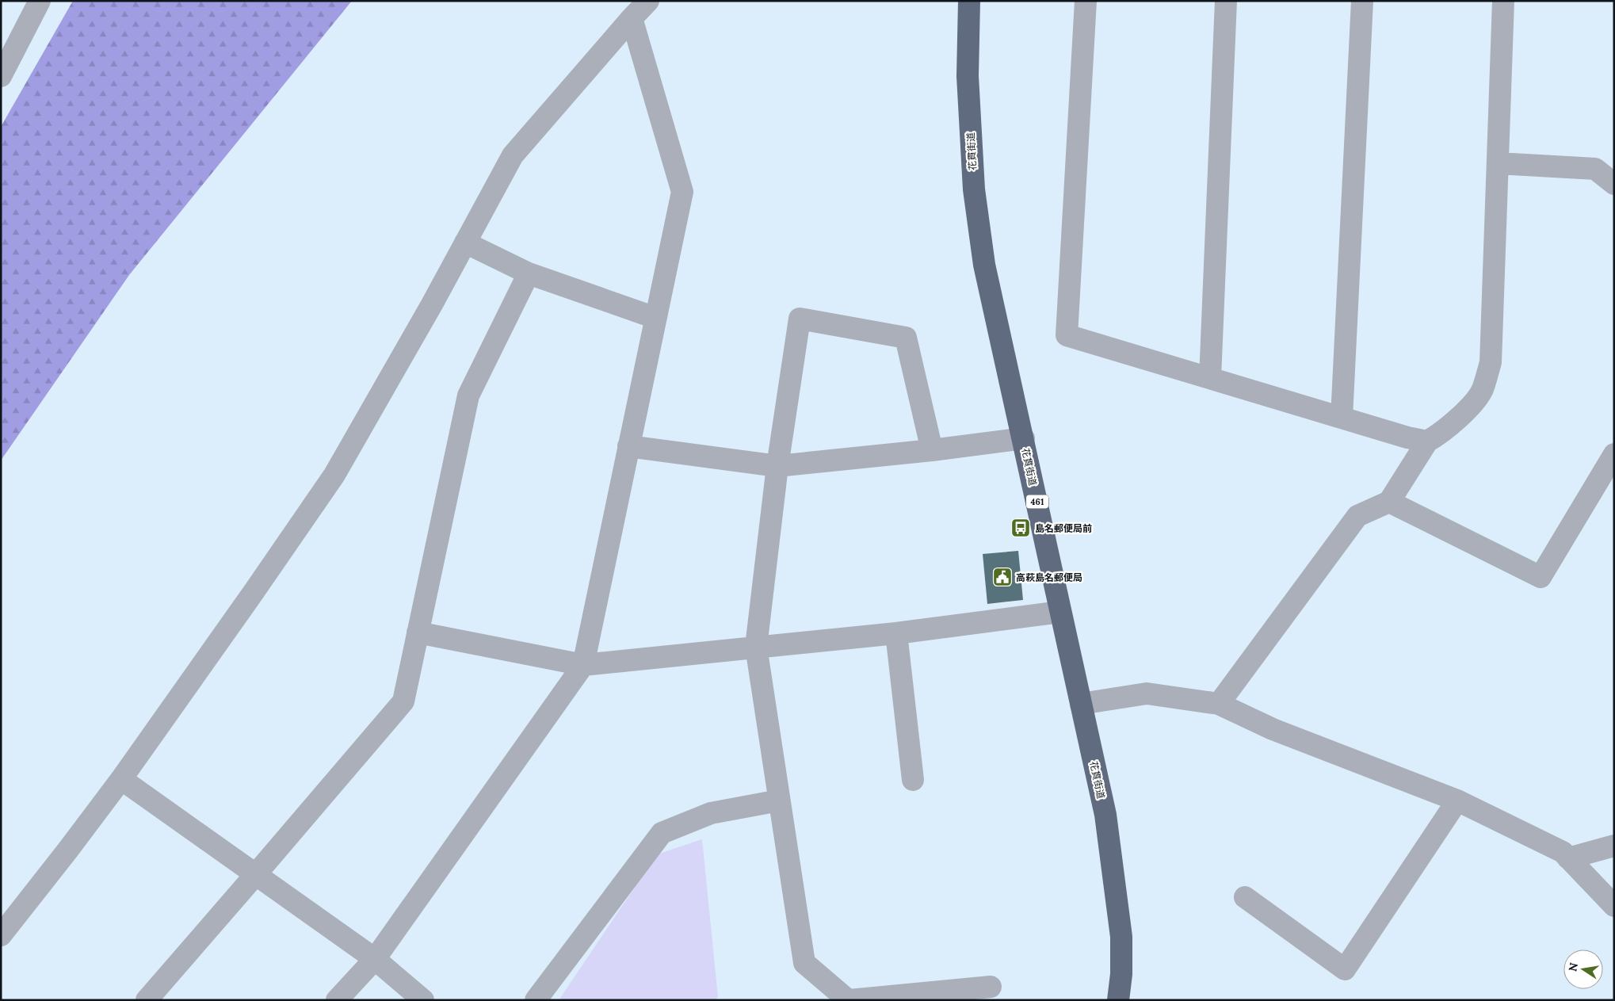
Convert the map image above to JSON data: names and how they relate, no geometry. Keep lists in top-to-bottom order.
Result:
{
  "streets": {
    "highway": ["花貫街道", "461"]
  },
  "places": {
    "bus stop": ["島名郵便局前"],
    "public building": ["高萩島名郵便局"]
  },
  "north": "left"
}
